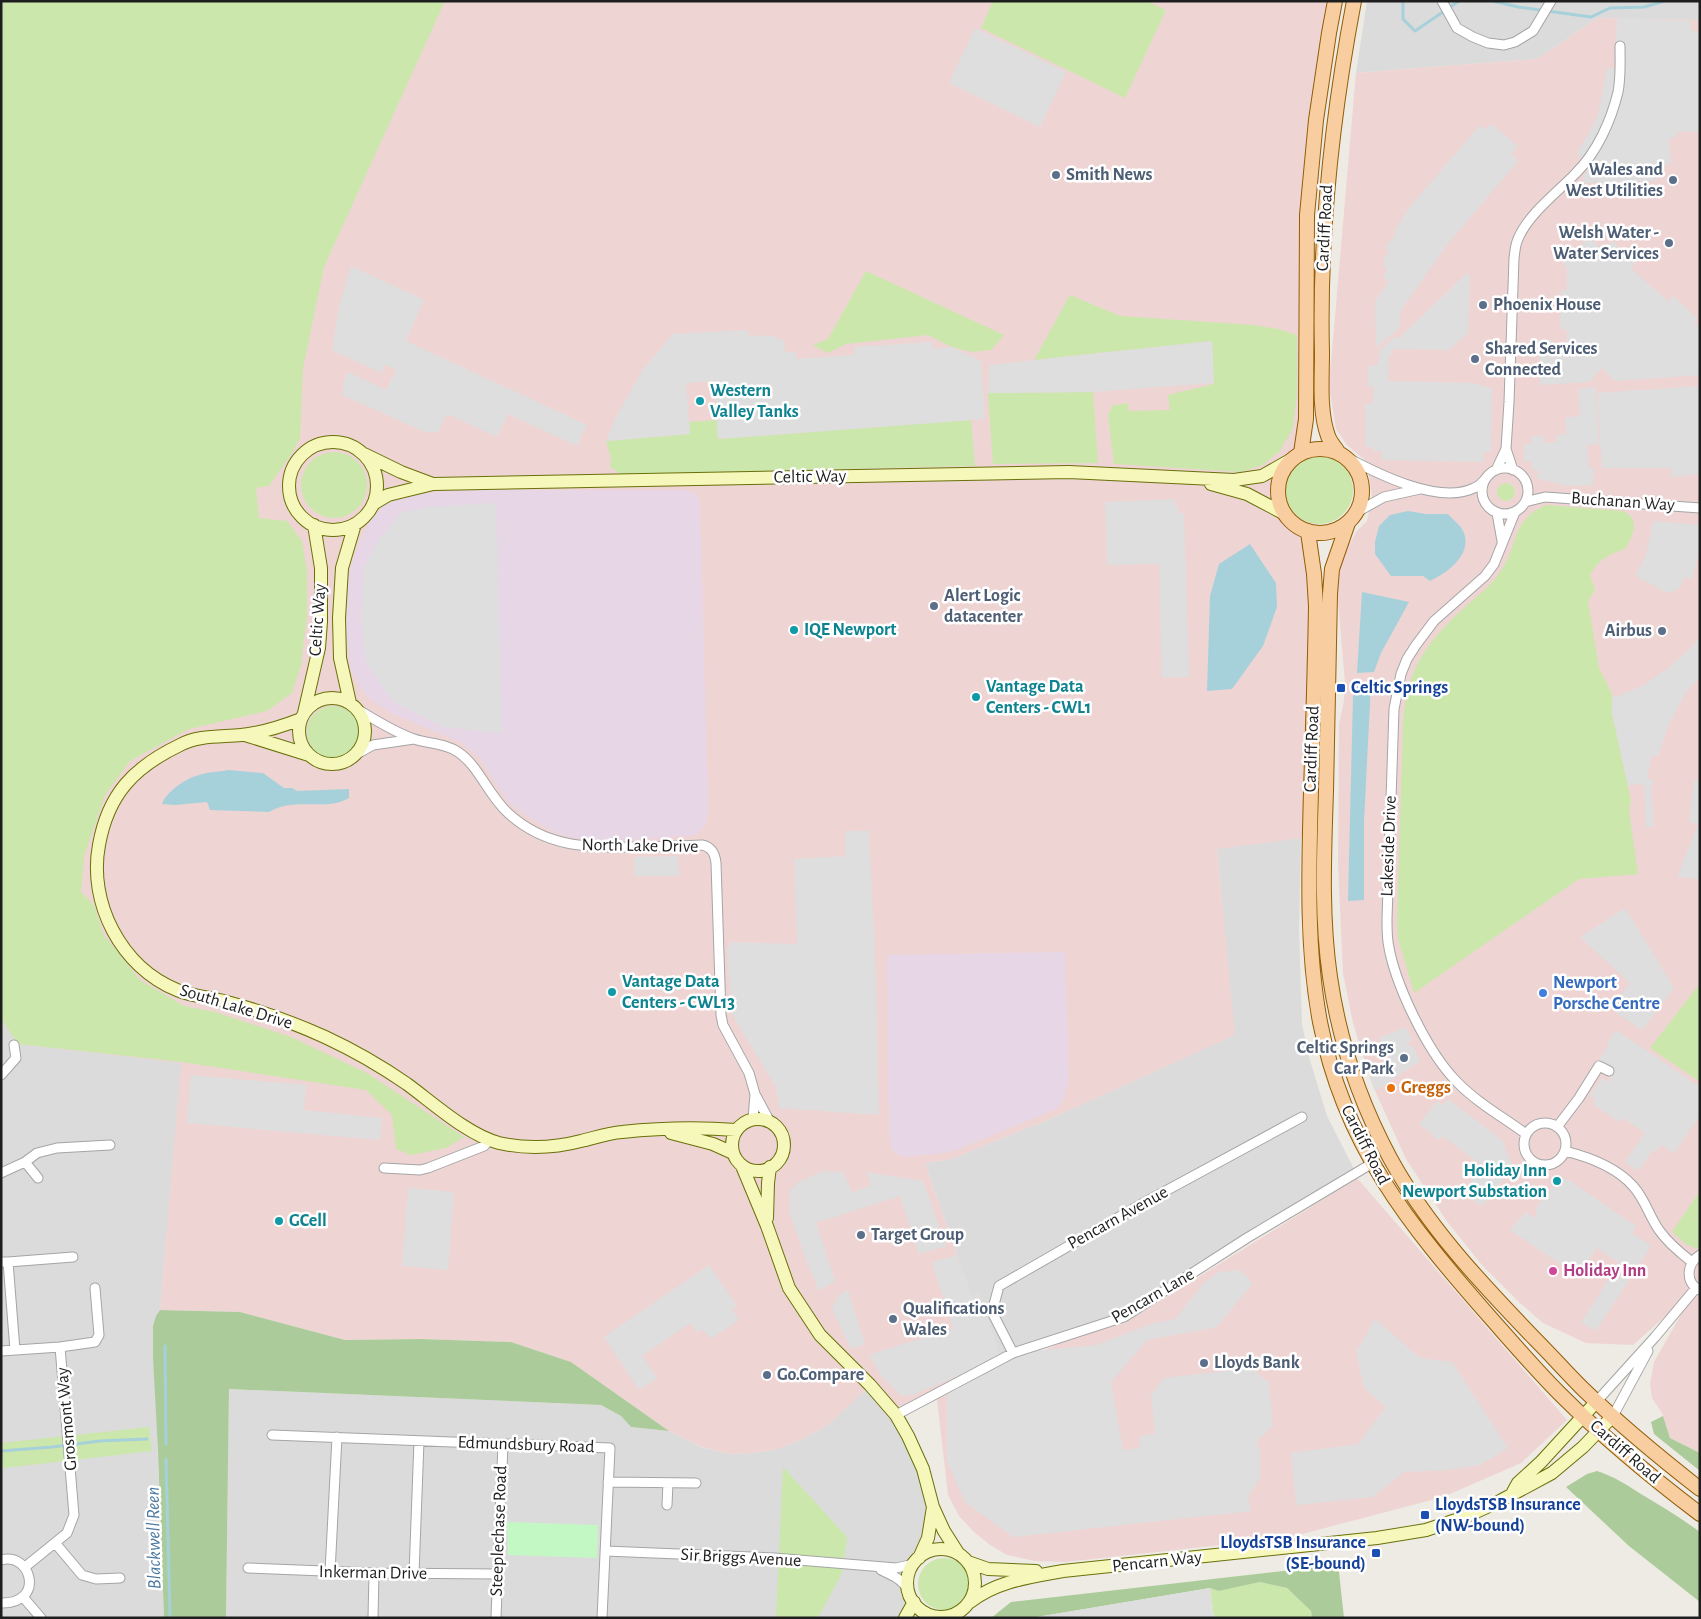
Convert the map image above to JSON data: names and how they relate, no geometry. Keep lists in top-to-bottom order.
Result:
{
  "streets": {
    "main road": ["Cardiff Road"],
    "street": [
      "Celtic Way",
      "Buchanan Way",
      "North Lake Drive",
      "Lakeside Drive",
      "South Lake Drive",
      "Pencarn Avenue",
      "Pencarn Lane",
      "Grosmont Way",
      "Edmundsbury Road",
      "Steeplechase Road",
      "Sir Briggs Avenue",
      "Pencarn Way",
      "Inkerman Drive"
    ]
  },
  "crossings": [
    ["Cardiff Road", "Celtic Way"],
    ["Cardiff Road", "Pencarn Lane"],
    ["Cardiff Road", "Pencarn Way"],
    ["Celtic Way", "North Lake Drive"],
    ["Celtic Way", "South Lake Drive"],
    ["Buchanan Way", "Lakeside Drive"],
    ["North Lake Drive", "South Lake Drive"],
    ["Pencarn Avenue", "Pencarn Lane"],
    ["Edmundsbury Road", "Steeplechase Road"],
    ["Edmundsbury Road", "Sir Briggs Avenue"],
    ["Steeplechase Road", "Inkerman Drive"],
    ["Sir Briggs Avenue", "Pencarn Way"]
  ],
  "water": ["Blackwell Reen"],
  "places": {
    "other": [
      "Smith News",
      "Wales and West Utilities",
      "Welsh Water - Water Services",
      "Phoenix House",
      "Shared Services Connected",
      "Western Valley Tanks",
      "Alert Logic datacenter",
      "IQE Newport",
      "Airbus",
      "Vantage Data Centers - CWL1",
      "Vantage Data Centers - CWL13",
      "Newport Porsche Centre",
      "Celtic Springs Car Park",
      "Greggs",
      "Holiday Inn Newport Substation",
      "GCell",
      "Target Group",
      "Holiday Inn",
      "Qualifications Wales",
      "Lloyds Bank",
      "Go.Compare"
    ],
    "transit": ["Celtic Springs", "LloydsTSB Insurance (NW-bound)", "LloydsTSB Insurance (SE-bound)"]
  }
}
